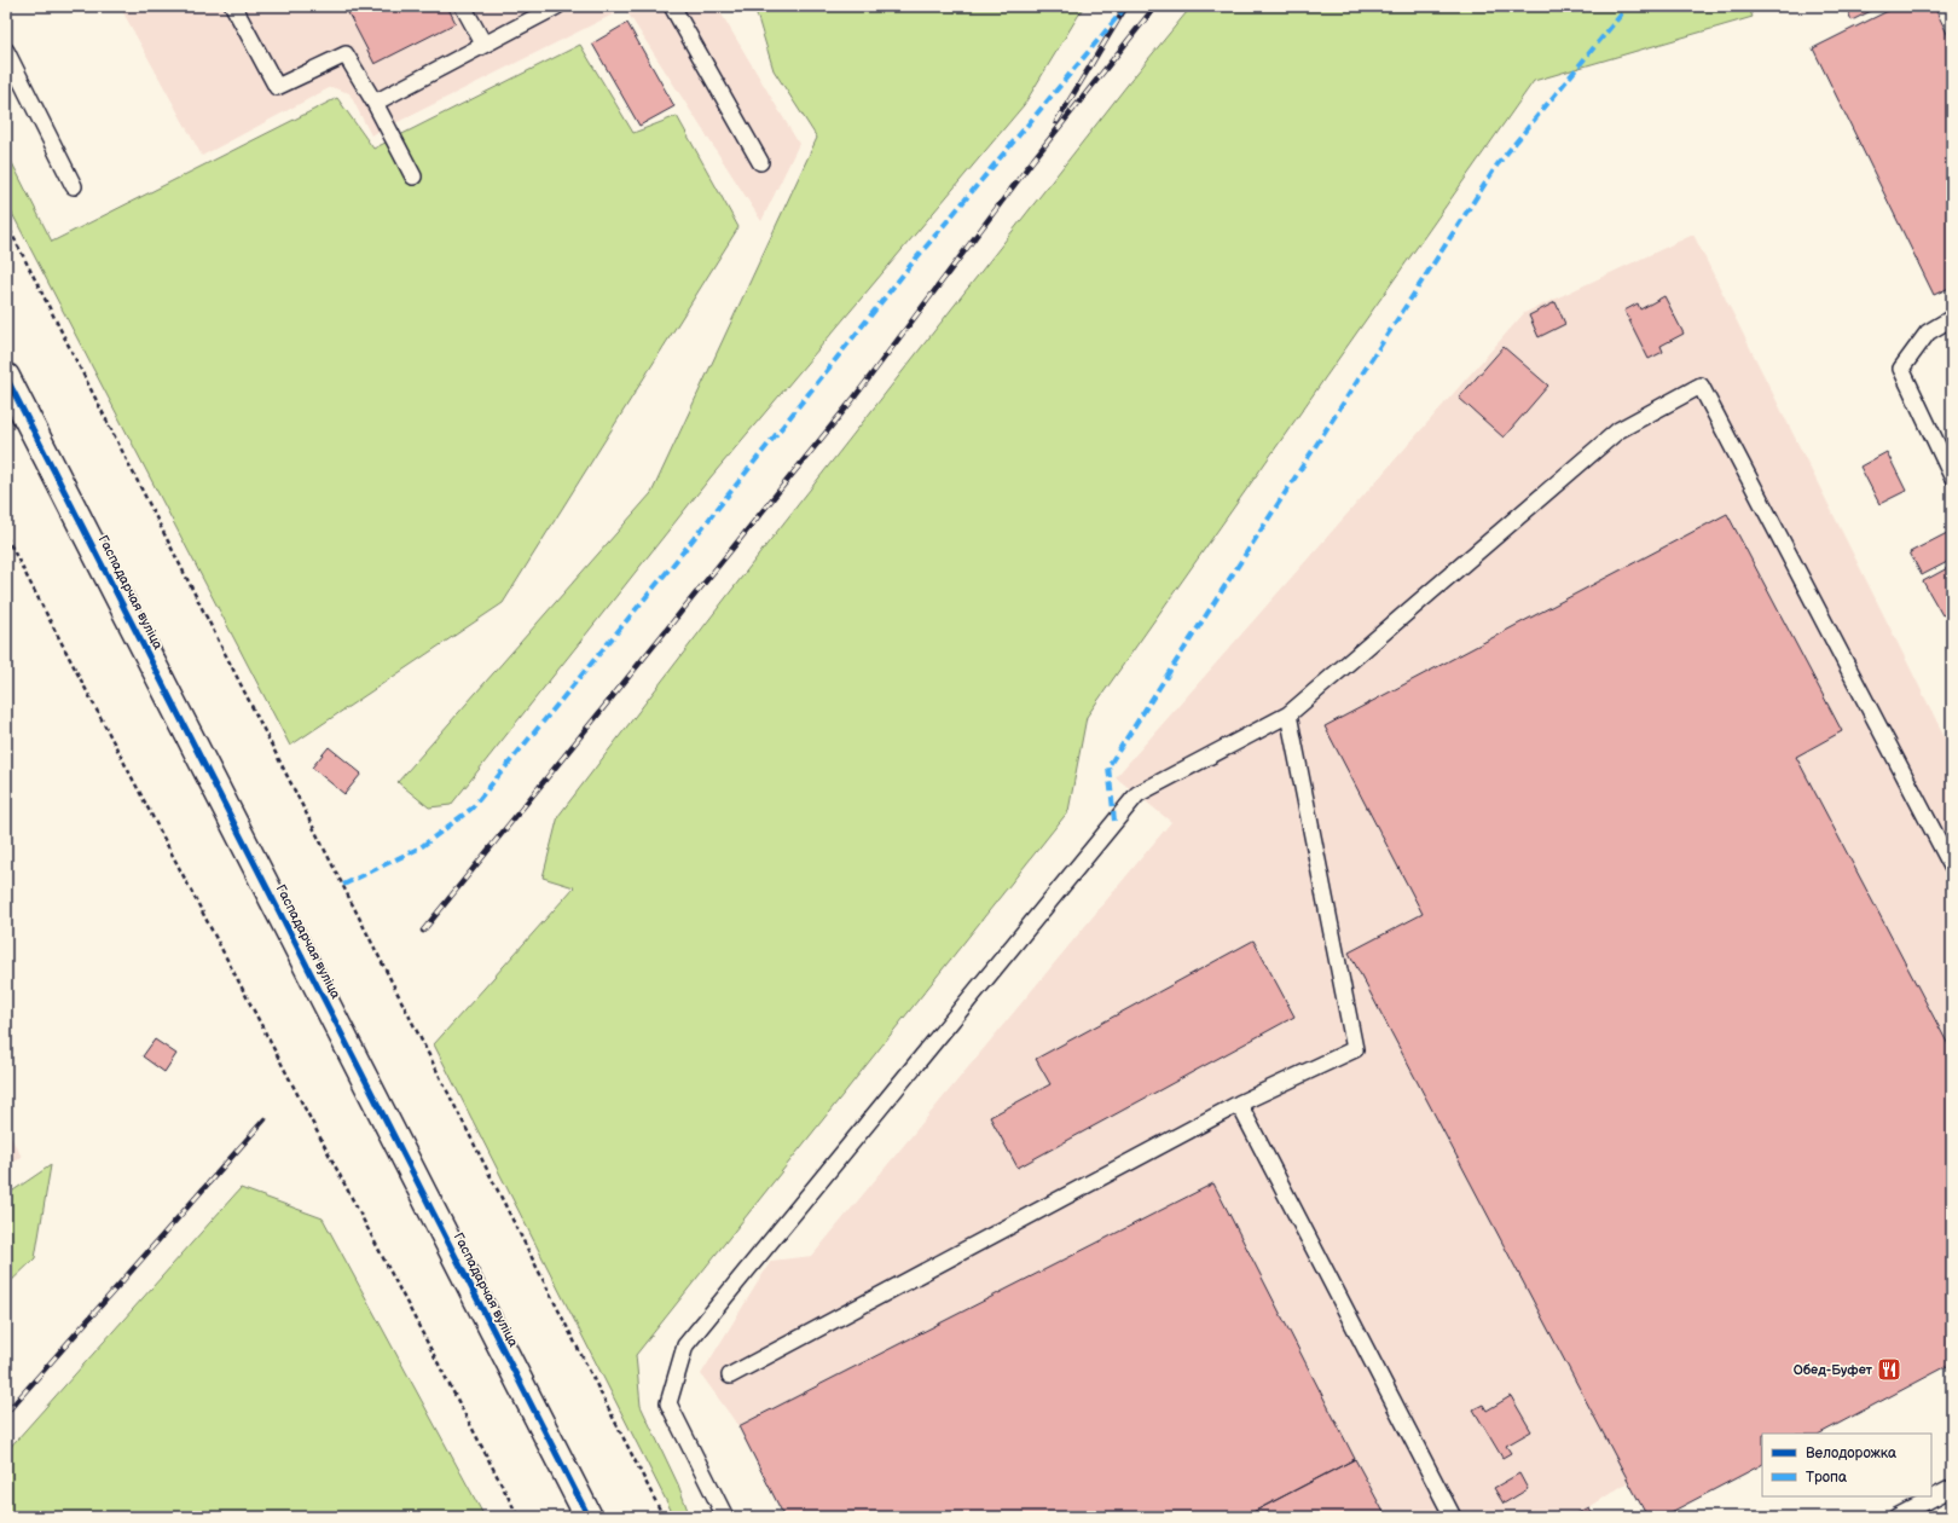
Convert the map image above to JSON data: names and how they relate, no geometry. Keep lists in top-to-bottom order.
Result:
{
  "streets": {
    "street": ["Гаспадарчая вуліца"]
  },
  "places": {
    "restaurant": ["Обед-Буфет"]
  },
  "legend": ["Велодорожка", "Тропа"]
}
